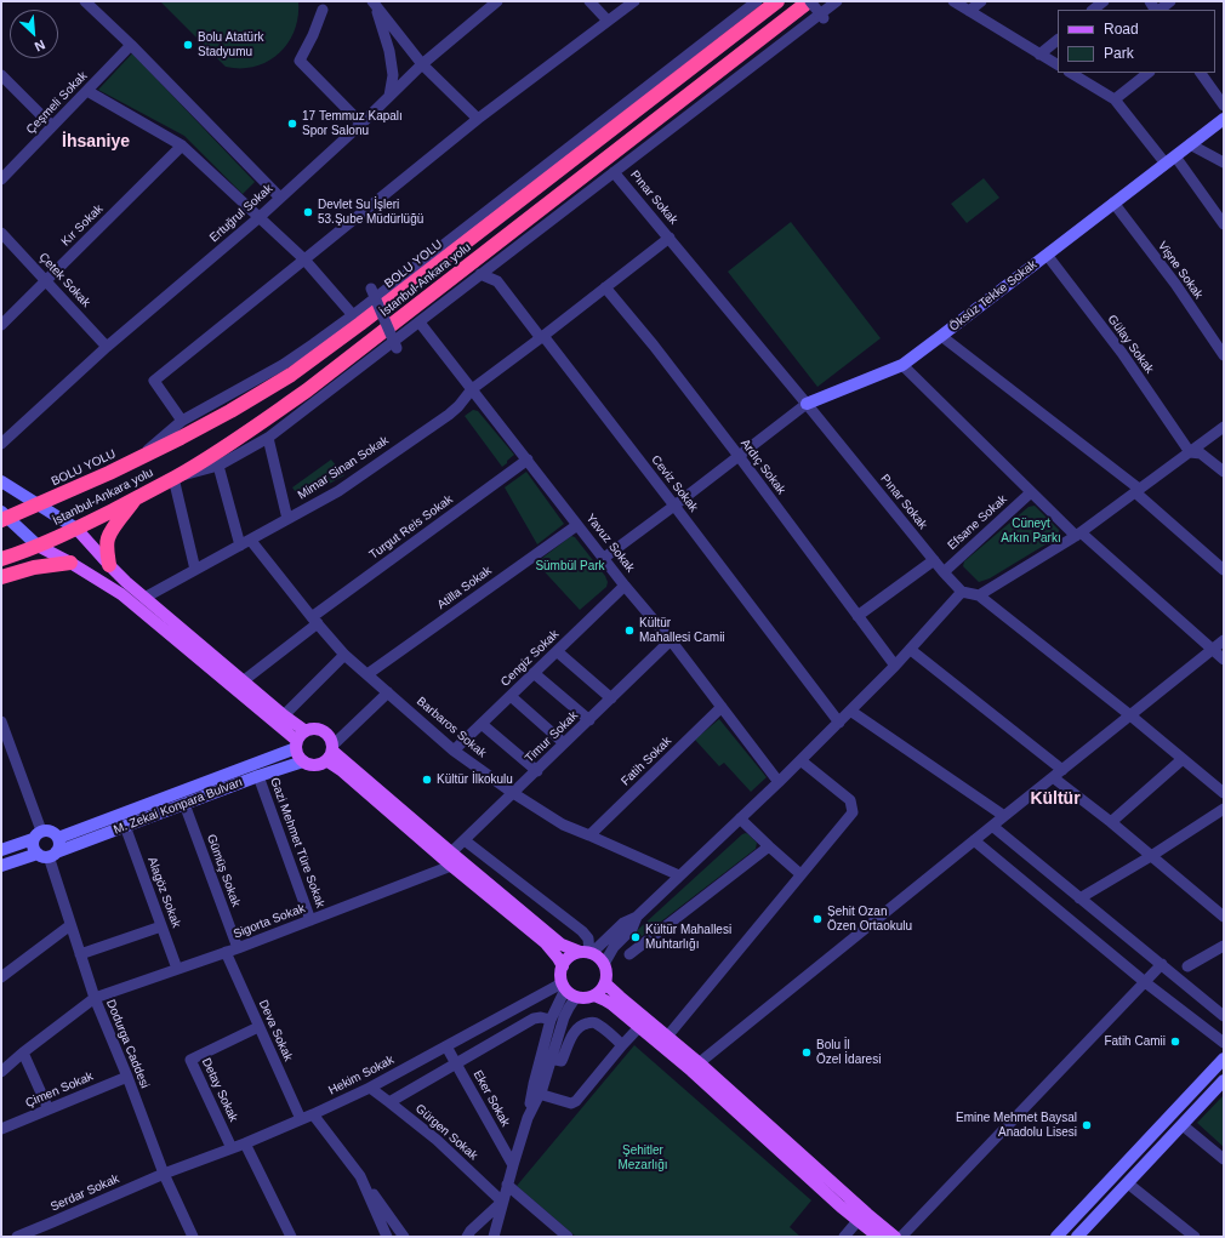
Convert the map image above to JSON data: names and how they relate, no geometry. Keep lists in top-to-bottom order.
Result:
{
  "streets": {
    "highway": ["BOLU YOLU", "İstanbul-Ankara yolu"],
    "main road": ["Öksüz Tekke Sokak", "M. Zekai Konpara Bulvarı"],
    "street": [
      "Çeşmeli Sokak",
      "Pınar Sokak",
      "Ertuğrul Sokak",
      "Kır Sokak",
      "Vişne Sokak",
      "Çetek Sokak",
      "Gülay Sokak",
      "Ardıç Sokak",
      "Mimar Sinan Sokak",
      "Ceviz Sokak",
      "Efsane Sokak",
      "Turgut Reis Sokak",
      "Yavuz Sokak",
      "Atilla Sokak",
      "Cengiz Sokak",
      "Barbaros Sokak",
      "Timur Sokak",
      "Fatih Sokak",
      "Gazi Mehmet Türe Sokak",
      "Gümüş Sokak",
      "Alagöz Sokak",
      "Sigorta Sokak",
      "Deva Sokak",
      "Dodurga Caddesi",
      "Hekim Sokak",
      "Çimen Sokak",
      "Detay Sokak",
      "Eker Sokak",
      "Gürgen Sokak",
      "Serdar Sokak"
    ]
  },
  "crossings": [
    ["Pınar Sokak", "Öksüz Tekke Sokak"],
    ["Pınar Sokak", "Mimar Sinan Sokak"],
    ["Pınar Sokak", "Efsane Sokak"],
    ["Ertuğrul Sokak", "Çetek Sokak"],
    ["Kır Sokak", "Çetek Sokak"],
    ["BOLU YOLU", "İstanbul-Ankara yolu"],
    ["Vişne Sokak", "Öksüz Tekke Sokak"],
    ["Öksüz Tekke Sokak", "Gülay Sokak"],
    ["Ardıç Sokak", "Mimar Sinan Sokak"],
    ["Mimar Sinan Sokak", "Ceviz Sokak"],
    ["Mimar Sinan Sokak", "Yavuz Sokak"],
    ["Mimar Sinan Sokak", "Barbaros Sokak"],
    ["Turgut Reis Sokak", "Yavuz Sokak"],
    ["Turgut Reis Sokak", "Barbaros Sokak"],
    ["Yavuz Sokak", "Atilla Sokak"],
    ["Yavuz Sokak", "Cengiz Sokak"],
    ["Yavuz Sokak", "Timur Sokak"],
    ["Yavuz Sokak", "Fatih Sokak"],
    ["Atilla Sokak", "Barbaros Sokak"],
    ["Cengiz Sokak", "Barbaros Sokak"],
    ["Barbaros Sokak", "Timur Sokak"],
    ["Barbaros Sokak", "Fatih Sokak"],
    ["M. Zekai Konpara Bulvarı", "Gazi Mehmet Türe Sokak"],
    ["M. Zekai Konpara Bulvarı", "Gümüş Sokak"],
    ["M. Zekai Konpara Bulvarı", "Alagöz Sokak"],
    ["M. Zekai Konpara Bulvarı", "Dodurga Caddesi"],
    ["Gazi Mehmet Türe Sokak", "Sigorta Sokak"],
    ["Gümüş Sokak", "Sigorta Sokak"],
    ["Alagöz Sokak", "Sigorta Sokak"],
    ["Sigorta Sokak", "Deva Sokak"],
    ["Sigorta Sokak", "Dodurga Caddesi"],
    ["Deva Sokak", "Hekim Sokak"],
    ["Deva Sokak", "Detay Sokak"],
    ["Dodurga Caddesi", "Hekim Sokak"],
    ["Dodurga Caddesi", "Çimen Sokak"],
    ["Dodurga Caddesi", "Serdar Sokak"],
    ["Hekim Sokak", "Detay Sokak"],
    ["Hekim Sokak", "Eker Sokak"],
    ["Hekim Sokak", "Gürgen Sokak"],
    ["Hekim Sokak", "Serdar Sokak"]
  ],
  "districts": ["İhsaniye", "Kültür"],
  "parks": ["Cüneyt Arkın Parkı", "Sümbül Park", "Şehitler Mezarlığı"],
  "places": [
    "Bolu Atatürk Stadyumu",
    "17 Temmuz Kapalı Spor Salonu",
    "Devlet Su İşleri 53.Şube Müdürlüğü",
    "Kültür Mahallesi Camii",
    "Kültür İlkokulu",
    "Şehit Ozan Özen Ortaokulu",
    "Kültür Mahallesi Muhtarlığı",
    "Fatih Camii",
    "Bolu İl Özel İdaresi",
    "Emine Mehmet Baysal Anadolu Lisesi"
  ],
  "legend": ["Road", "Park"],
  "north": "bottom right"
}
